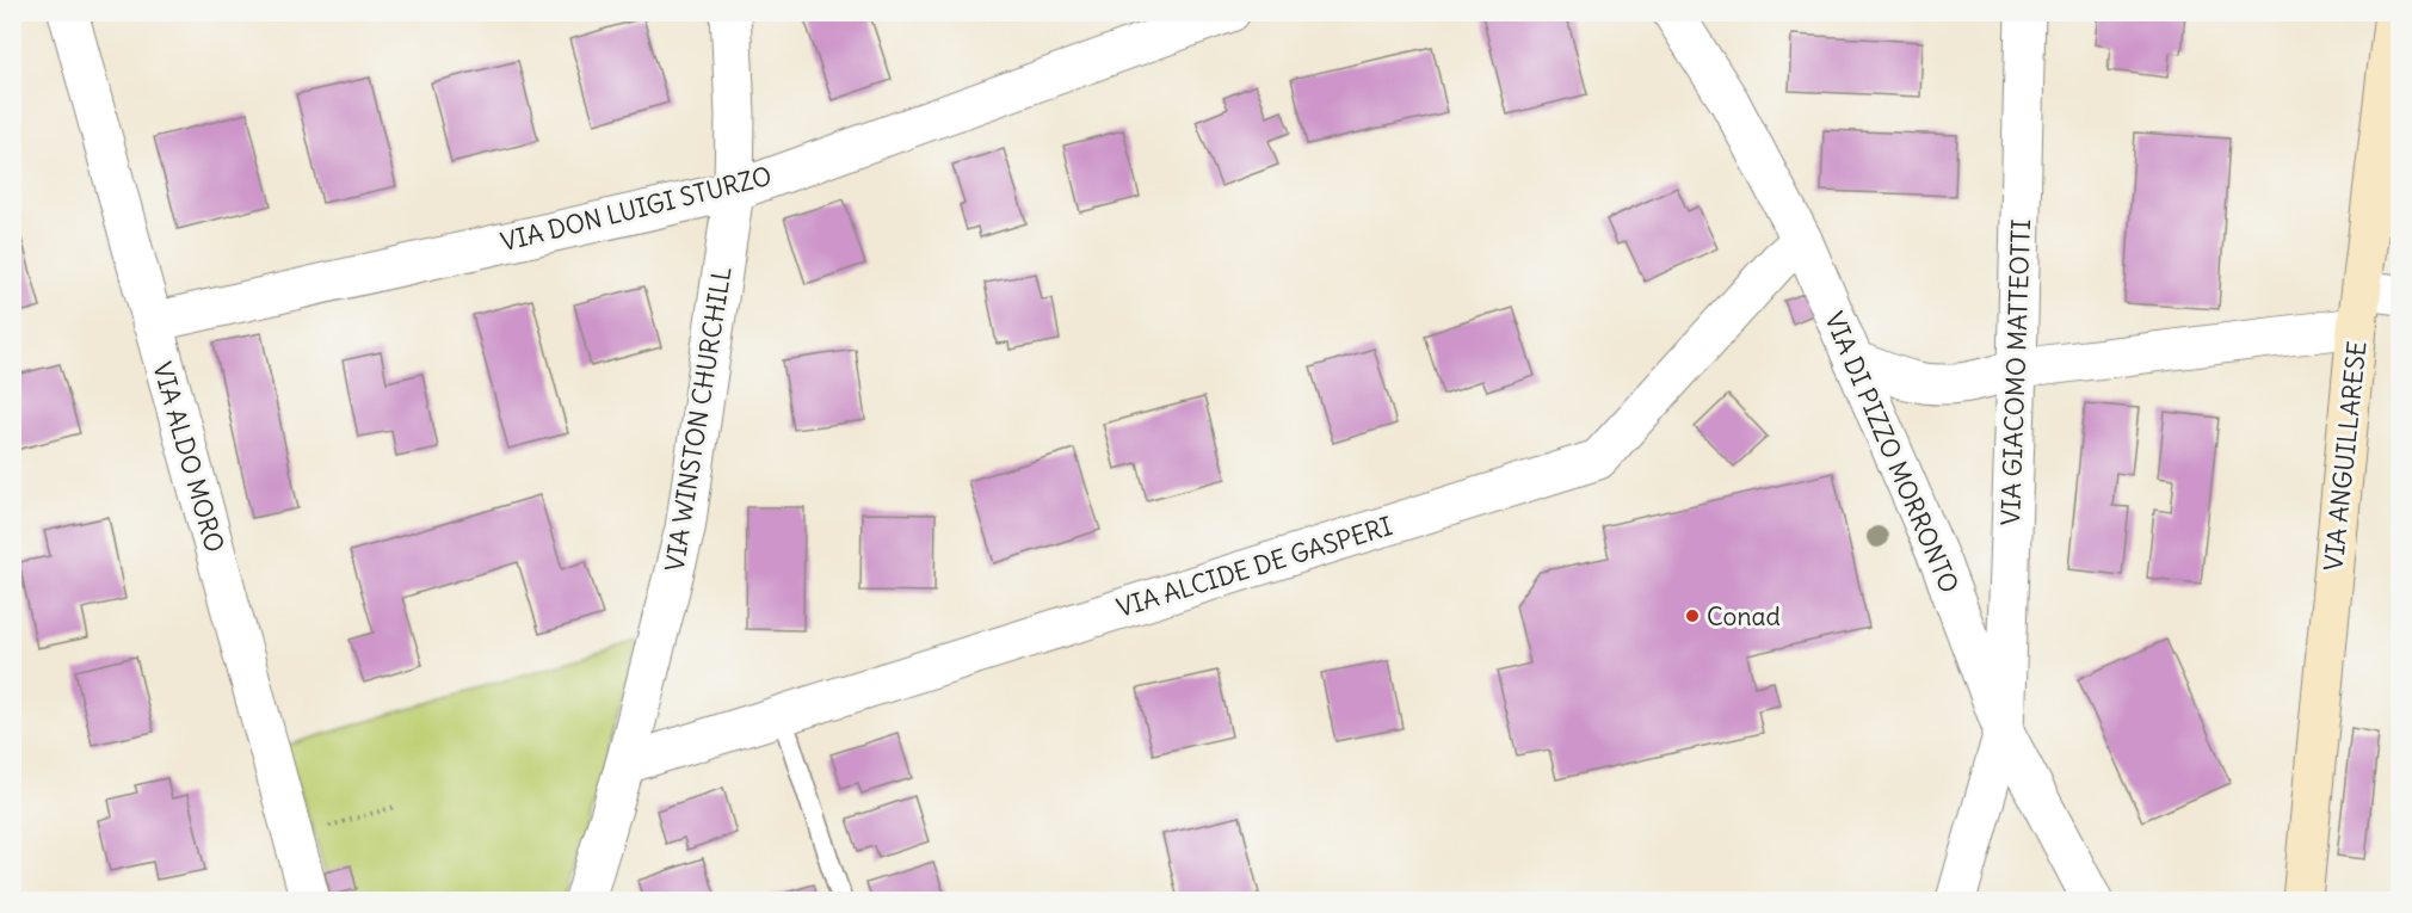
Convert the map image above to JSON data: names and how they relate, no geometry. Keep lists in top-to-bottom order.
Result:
{
  "streets": {
    "main road": ["VIA ANGUILLARESE"],
    "street": [
      "VIA DON LUIGI STURZO",
      "VIA GIACOMO MATTEOTTI",
      "VIA WINSTON CHURCHILL",
      "VIA DI PIZZO MORRONTO",
      "VIA ALDO MORO",
      "VIA ALCIDE DE GASPERI"
    ]
  },
  "crossings": [
    ["VIA DON LUIGI STURZO", "VIA WINSTON CHURCHILL"],
    ["VIA DON LUIGI STURZO", "VIA ALDO MORO"],
    ["VIA GIACOMO MATTEOTTI", "VIA DI PIZZO MORRONTO"],
    ["VIA WINSTON CHURCHILL", "VIA ALCIDE DE GASPERI"],
    ["VIA DI PIZZO MORRONTO", "VIA ALCIDE DE GASPERI"]
  ],
  "places": ["Conad"]
}
